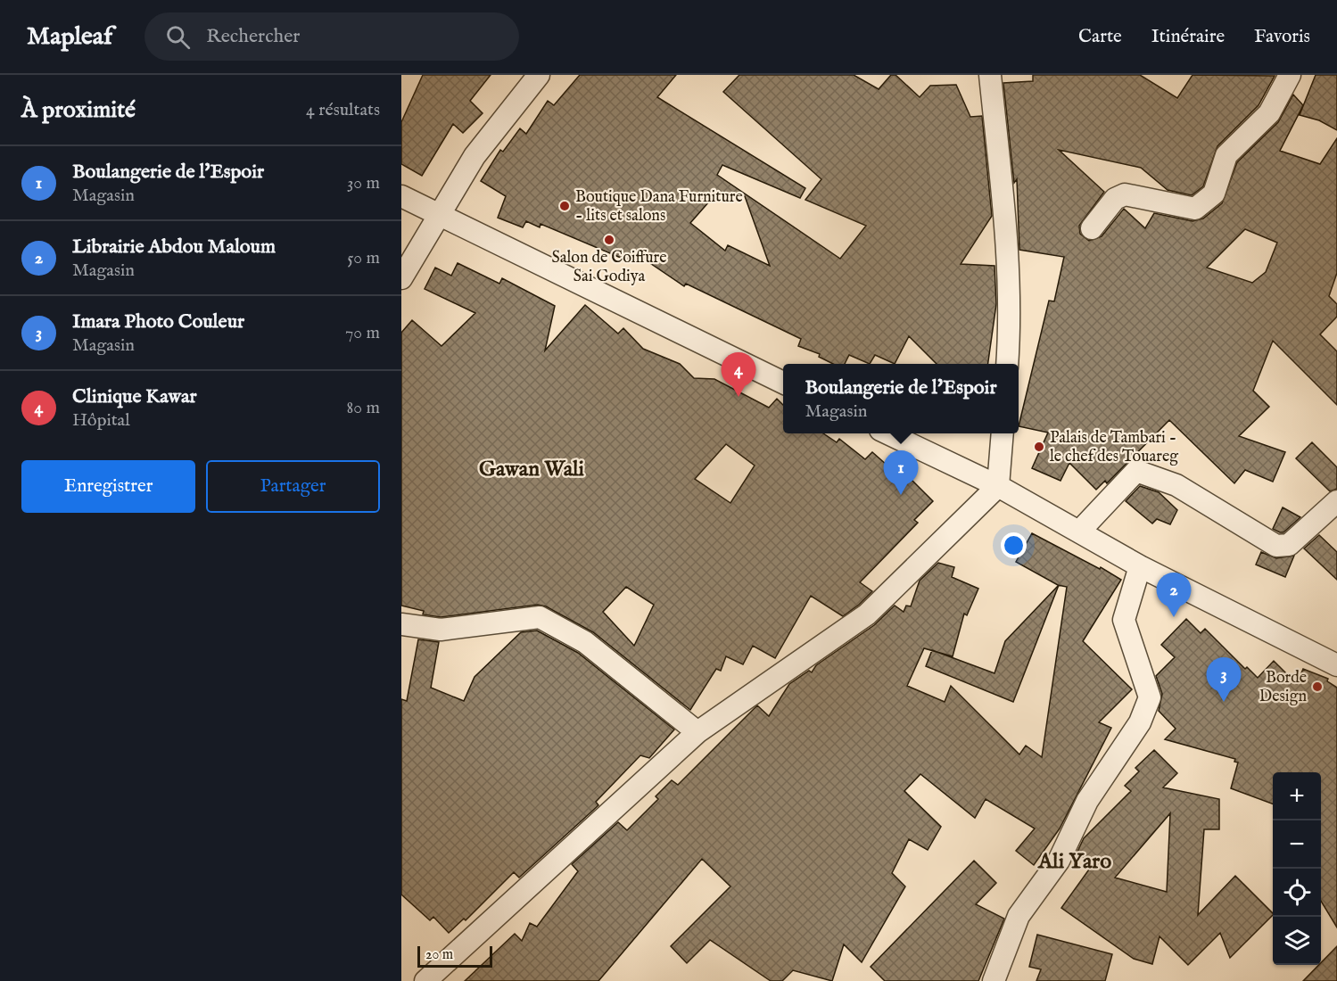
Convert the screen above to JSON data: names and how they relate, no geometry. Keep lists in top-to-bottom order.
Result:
{
  "districts": ["Gawan Wali", "Ali Yaro"],
  "places": [
    "Boutique Dana Furniture - lits et salons",
    "Salon de Coiffure Sai Godiya",
    "Palais de Tambari - le chef des Touareg",
    "Borde Design"
  ],
  "scale_bar": "20 m",
  "page": {
    "header": "Mapleaf",
    "search": "Rechercher",
    "nav": ["Carte", "Itinéraire", "Favoris"],
    "heading": ["À proximité", "4 résultats"],
    "list": [
      {
        "mark": "1",
        "name": "Boulangerie de l'Espoir",
        "note": "Magasin",
        "value": "30 m"
      },
      {
        "mark": "2",
        "name": "Librairie Abdou Maloum",
        "note": "Magasin",
        "value": "50 m"
      },
      {
        "mark": "3",
        "name": "Imara Photo Couleur",
        "note": "Magasin",
        "value": "70 m"
      },
      {
        "mark": "4",
        "name": "Clinique Kawar",
        "note": "Hôpital",
        "value": "80 m"
      }
    ],
    "pins": [
      "4",
      "1",
      "2",
      "3"
    ],
    "popup": ["Boulangerie de l'Espoir", "Magasin"],
    "buttons": ["Enregistrer", "Partager"],
    "map_buttons": ["+", "−"],
    "scale": "20 m"
  }
}
